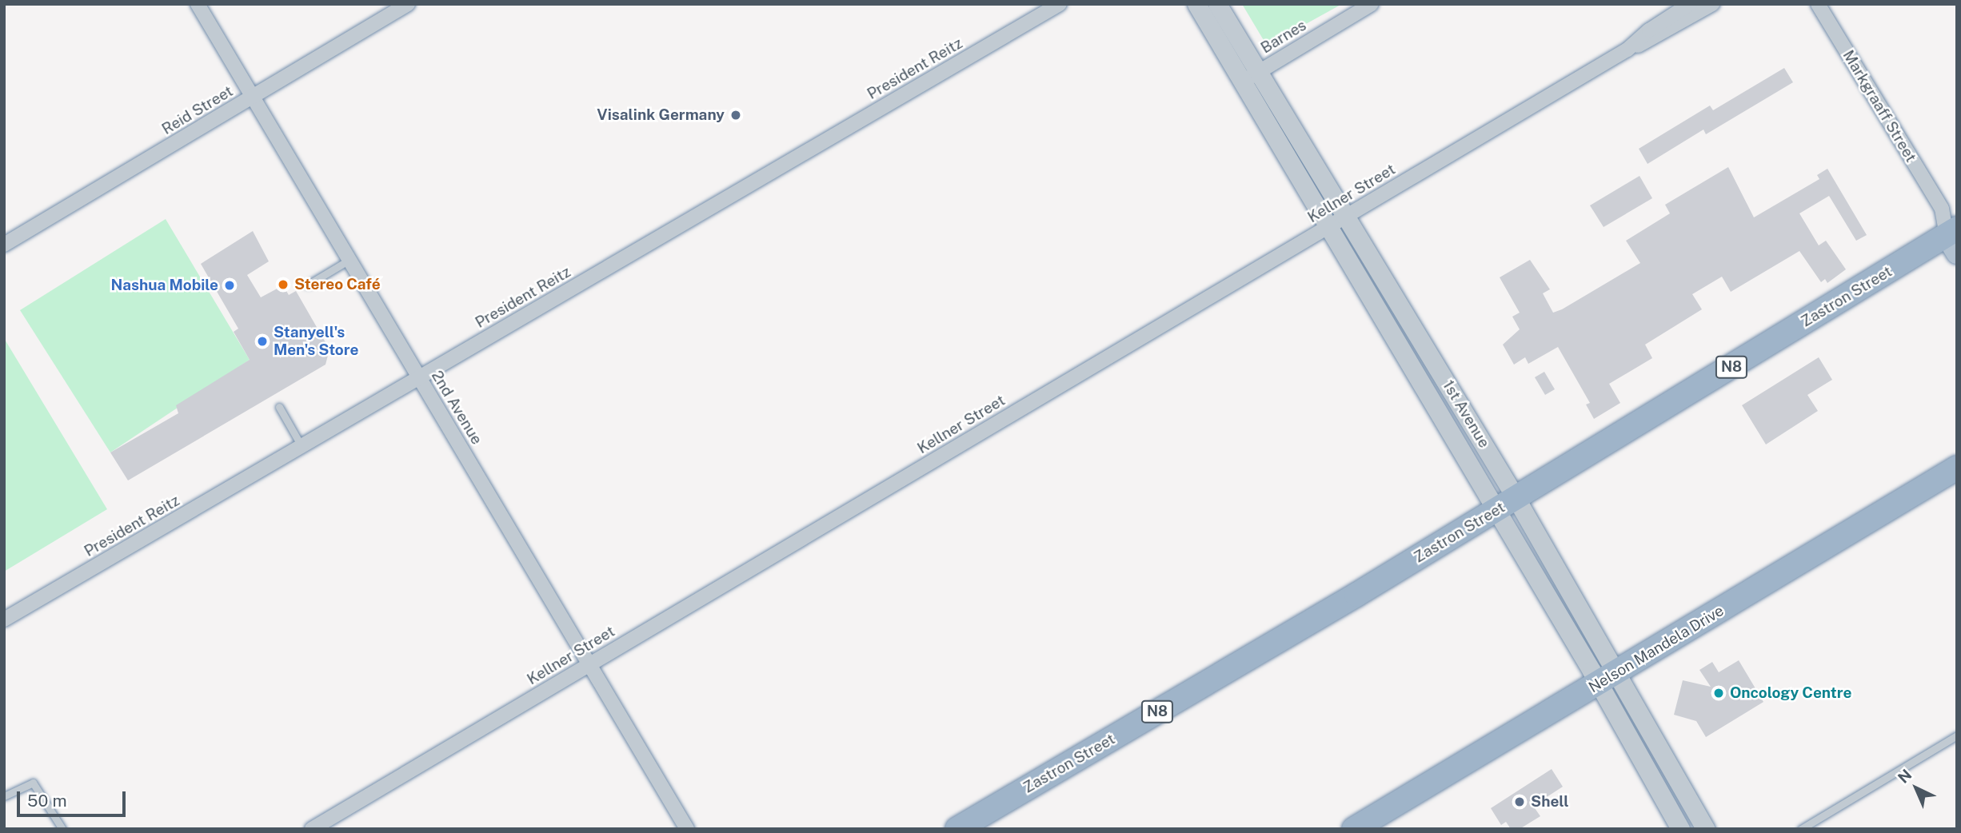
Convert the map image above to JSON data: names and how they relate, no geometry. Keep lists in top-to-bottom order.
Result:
{
  "streets": {
    "highway": ["Zastron Street", "N8", "Nelson Mandela Drive"],
    "street": [
      "Barnes",
      "President Reitz",
      "Markgraaff Street",
      "Reid Street",
      "Kellner Street",
      "2nd Avenue",
      "1st Avenue"
    ]
  },
  "crossings": [
    ["Barnes", "1st Avenue"],
    ["President Reitz", "2nd Avenue"],
    ["Markgraaff Street", "Zastron Street"],
    ["Reid Street", "2nd Avenue"],
    ["Kellner Street", "2nd Avenue"],
    ["Kellner Street", "1st Avenue"],
    ["Zastron Street", "1st Avenue"],
    ["1st Avenue", "Nelson Mandela Drive"]
  ],
  "places": [
    "Visalink Germany",
    "Stereo Café",
    "Nashua Mobile",
    "Stanyell's Men's Store",
    "Oncology Centre",
    "Shell"
  ],
  "scale_bar": "50 m",
  "north": "top left"
}
